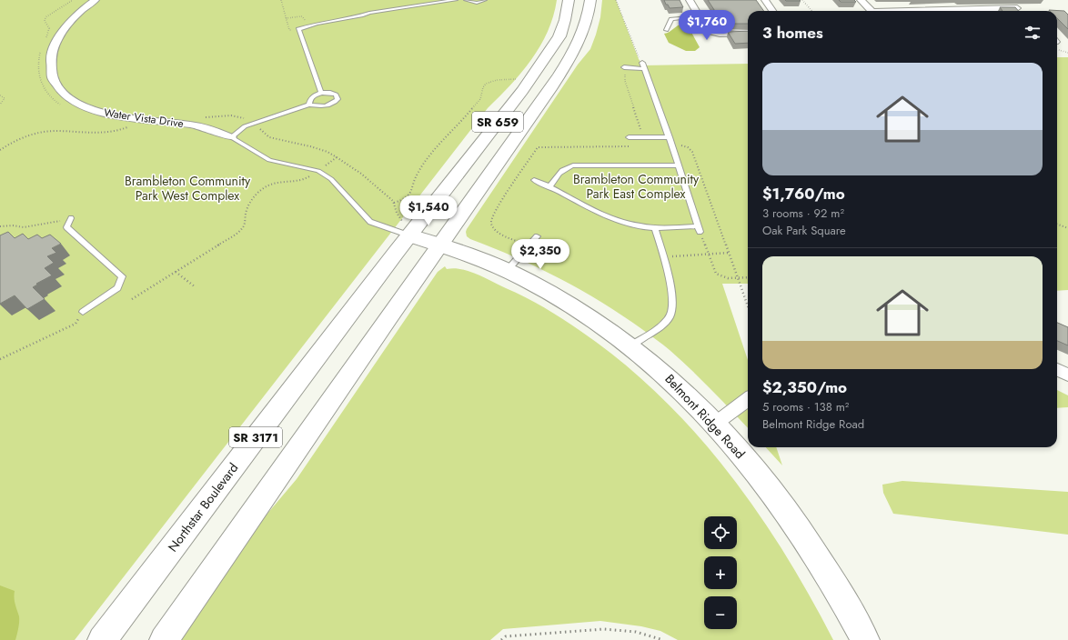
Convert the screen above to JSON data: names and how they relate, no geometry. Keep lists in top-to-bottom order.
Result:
{
  "streets": {
    "main road": [
      "SR 659",
      "Belmont Ridge Road",
      "SR 3171",
      "Northstar Boulevard"
    ],
    "street": ["Water Vista Drive"]
  },
  "crossings": [
    ["SR 659", "Belmont Ridge Road"],
    ["SR 659", "SR 3171"],
    ["SR 659", "Northstar Boulevard"],
    ["Belmont Ridge Road", "SR 3171"],
    ["Belmont Ridge Road", "Northstar Boulevard"]
  ],
  "parks": ["Brambleton Community Park East Complex", "Brambleton Community Park West Complex"],
  "page": {
    "price": ["$1,760", "$1,540", "$2,350"],
    "heading": "3 homes",
    "list": [
      {
        "name": "$1,760/mo",
        "note": "3 rooms · 92 m² · Oak Park Square"
      },
      {
        "name": "$2,350/mo",
        "note": "5 rooms · 138 m² · Belmont Ridge Road"
      }
    ],
    "map_buttons": ["+", "−"]
  }
}
